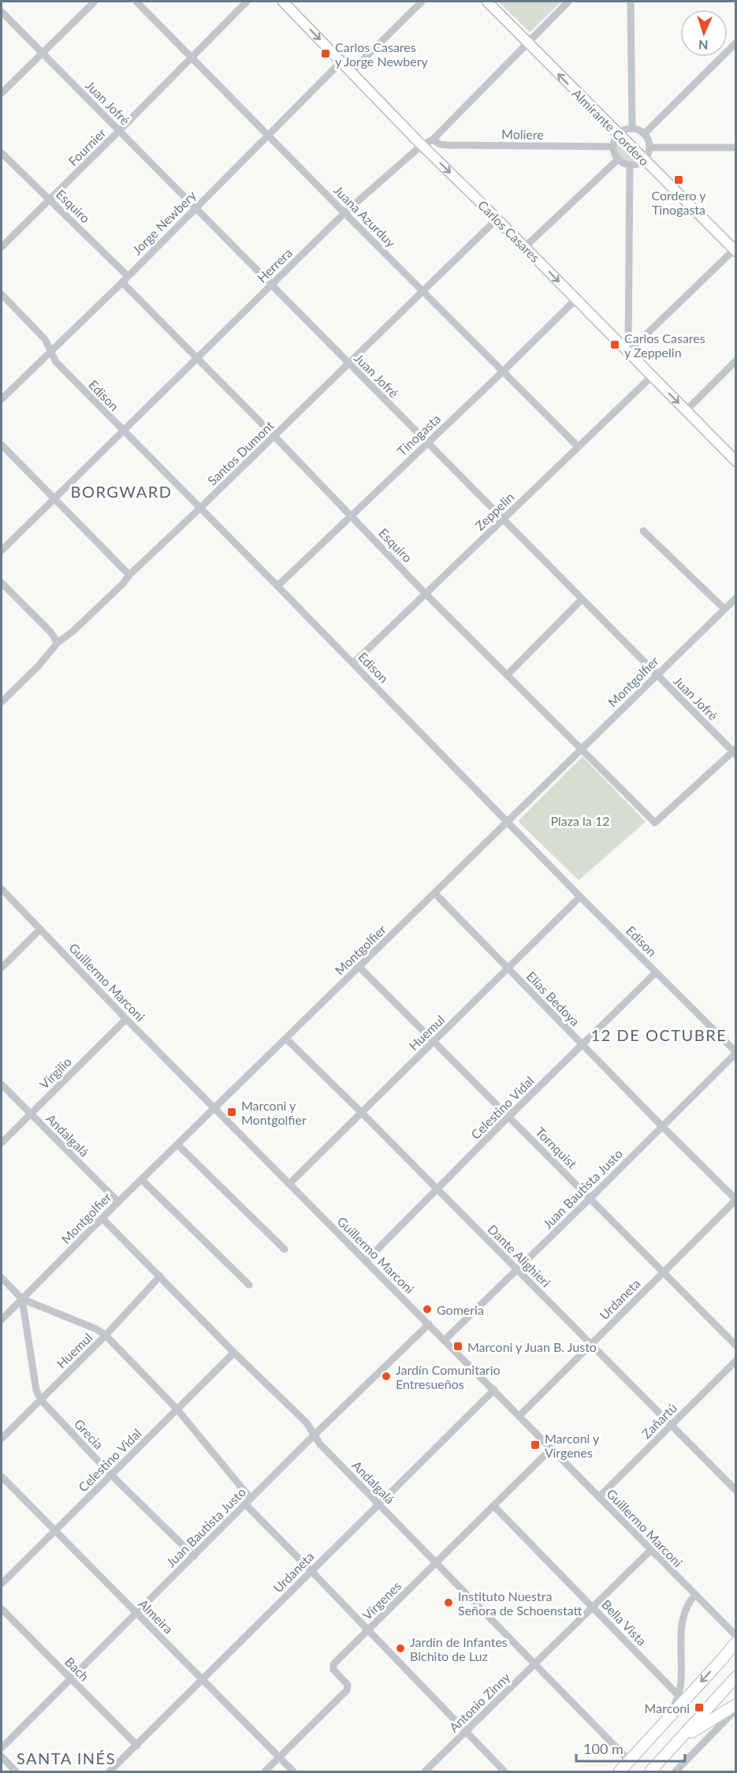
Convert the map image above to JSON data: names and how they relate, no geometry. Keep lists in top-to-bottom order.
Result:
{
  "streets": {
    "main road": ["Almirante Cordero", "Carlos Casares"],
    "street": [
      "Juan Jofré",
      "Moliere",
      "Fournier",
      "Esquiro",
      "Juana Azurduy",
      "Jorge Newbery",
      "Herrera",
      "Edison",
      "Tinogasta",
      "Santos Dumont",
      "Zeppelin",
      "Montgolfier",
      "Guillermo Marconi",
      "Elías Bedoya",
      "Huemul",
      "Virgilio",
      "Celestino Vidal",
      "Andalgalá",
      "Tornquist",
      "Juan Bautista Justo",
      "Dante Alighieri",
      "Urdaneta",
      "Zañartú",
      "Grecia",
      "Vírgenes",
      "Almeira",
      "Bella Vista",
      "Bach",
      "Antonio Zinny"
    ]
  },
  "crossings": [
    ["Juan Jofré", "Fournier"],
    ["Juan Jofré", "Esquiro"],
    ["Juan Jofré", "Jorge Newbery"],
    ["Juan Jofré", "Herrera"],
    ["Juan Jofré", "Tinogasta"],
    ["Juan Jofré", "Santos Dumont"],
    ["Juan Jofré", "Zeppelin"],
    ["Juan Jofré", "Montgolfier"],
    ["Almirante Cordero", "Herrera"],
    ["Moliere", "Herrera"],
    ["Fournier", "Esquiro"],
    ["Fournier", "Juana Azurduy"],
    ["Esquiro", "Jorge Newbery"],
    ["Esquiro", "Herrera"],
    ["Esquiro", "Tinogasta"],
    ["Esquiro", "Santos Dumont"],
    ["Esquiro", "Zeppelin"],
    ["Esquiro", "Montgolfier"],
    ["Juana Azurduy", "Jorge Newbery"],
    ["Juana Azurduy", "Herrera"],
    ["Juana Azurduy", "Tinogasta"],
    ["Juana Azurduy", "Santos Dumont"],
    ["Juana Azurduy", "Zeppelin"],
    ["Jorge Newbery", "Carlos Casares"],
    ["Jorge Newbery", "Edison"],
    ["Carlos Casares", "Herrera"],
    ["Carlos Casares", "Tinogasta"],
    ["Carlos Casares", "Santos Dumont"],
    ["Carlos Casares", "Zeppelin"],
    ["Herrera", "Edison"],
    ["Edison", "Tinogasta"],
    ["Edison", "Santos Dumont"],
    ["Edison", "Zeppelin"],
    ["Edison", "Montgolfier"],
    ["Edison", "Huemul"],
    ["Edison", "Celestino Vidal"],
    ["Edison", "Juan Bautista Justo"],
    ["Montgolfier", "Guillermo Marconi"],
    ["Montgolfier", "Elías Bedoya"],
    ["Montgolfier", "Andalgalá"],
    ["Montgolfier", "Tornquist"],
    ["Montgolfier", "Dante Alighieri"],
    ["Montgolfier", "Grecia"],
    ["Guillermo Marconi", "Huemul"],
    ["Guillermo Marconi", "Virgilio"],
    ["Guillermo Marconi", "Celestino Vidal"],
    ["Guillermo Marconi", "Juan Bautista Justo"],
    ["Guillermo Marconi", "Urdaneta"],
    ["Guillermo Marconi", "Zañartú"],
    ["Guillermo Marconi", "Vírgenes"],
    ["Guillermo Marconi", "Antonio Zinny"],
    ["Elías Bedoya", "Huemul"],
    ["Elías Bedoya", "Celestino Vidal"],
    ["Elías Bedoya", "Juan Bautista Justo"],
    ["Elías Bedoya", "Urdaneta"],
    ["Huemul", "Andalgalá"],
    ["Huemul", "Tornquist"],
    ["Huemul", "Dante Alighieri"],
    ["Huemul", "Grecia"],
    ["Virgilio", "Andalgalá"],
    ["Celestino Vidal", "Andalgalá"],
    ["Celestino Vidal", "Tornquist"],
    ["Celestino Vidal", "Dante Alighieri"],
    ["Celestino Vidal", "Grecia"],
    ["Celestino Vidal", "Almeira"],
    ["Andalgalá", "Juan Bautista Justo"],
    ["Andalgalá", "Urdaneta"],
    ["Andalgalá", "Vírgenes"],
    ["Andalgalá", "Antonio Zinny"],
    ["Tornquist", "Juan Bautista Justo"],
    ["Tornquist", "Urdaneta"],
    ["Juan Bautista Justo", "Dante Alighieri"],
    ["Juan Bautista Justo", "Grecia"],
    ["Juan Bautista Justo", "Almeira"],
    ["Juan Bautista Justo", "Bach"],
    ["Dante Alighieri", "Urdaneta"],
    ["Dante Alighieri", "Zañartú"],
    ["Urdaneta", "Almeira"],
    ["Urdaneta", "Bach"],
    ["Vírgenes", "Almeira"],
    ["Vírgenes", "Bella Vista"],
    ["Bella Vista", "Antonio Zinny"]
  ],
  "one_way": ["Almirante Cordero", "Carlos Casares"],
  "districts": ["BORGWARD", "12 DE OCTUBRE", "SANTA INÉS"],
  "parks": ["Plaza la 12"],
  "places": {
    "transit": [
      "Carlos Casares y Jorge Newbery",
      "Cordero y Tinogasta",
      "Carlos Casares y Zeppelin",
      "Marconi y Montgolfier",
      "Marconi y Juan B. Justo",
      "Marconi y Vírgenes",
      "Marconi"
    ],
    "other": [
      "Gomeria",
      "Jardín Comunitario Entresueños",
      "Instituto Nuestra Señora de Schoenstatt",
      "Jardín de Infantes Bichito de Luz"
    ]
  },
  "scale_bar": "100 m",
  "north": "bottom"
}
